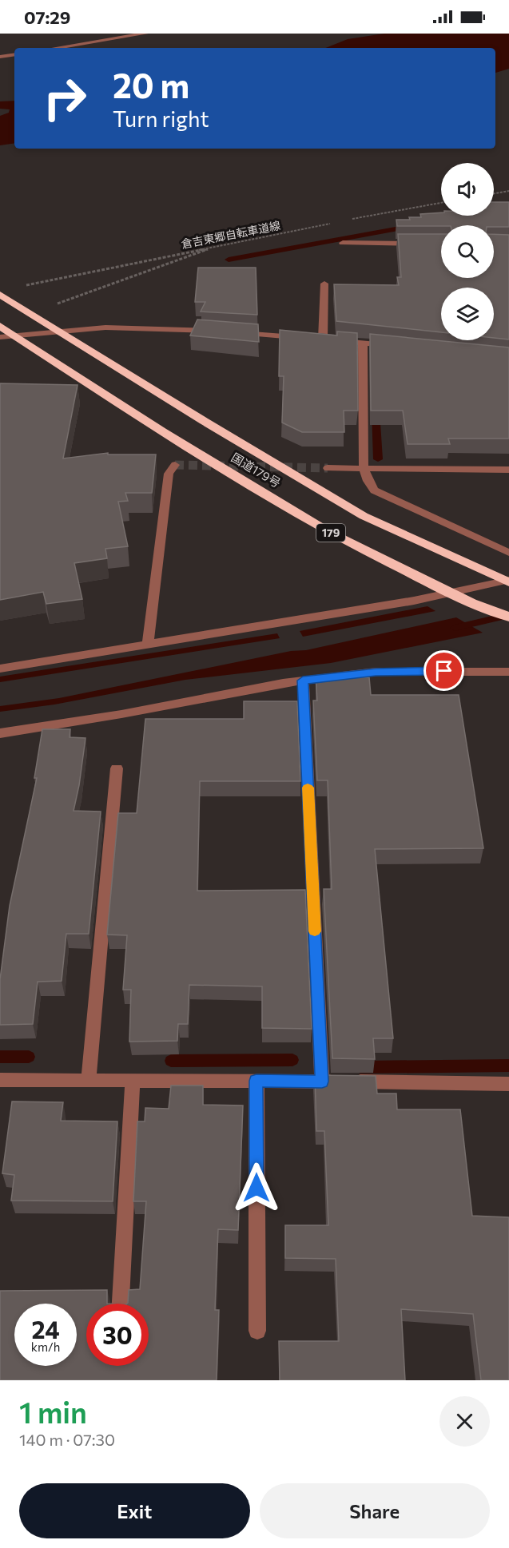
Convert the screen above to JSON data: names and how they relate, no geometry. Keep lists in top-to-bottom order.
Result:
{
  "streets": {
    "highway": ["国道179号", "179"],
    "path": ["倉吉東郷自転車道線"]
  },
  "page": {
    "status": "07:29",
    "turn": ["20 m", "Turn right"],
    "speed": "24 km/h",
    "limit": "30",
    "heading": ["1 min", "140 m · 07:30"],
    "buttons": ["Exit", "Share"]
  }
}
